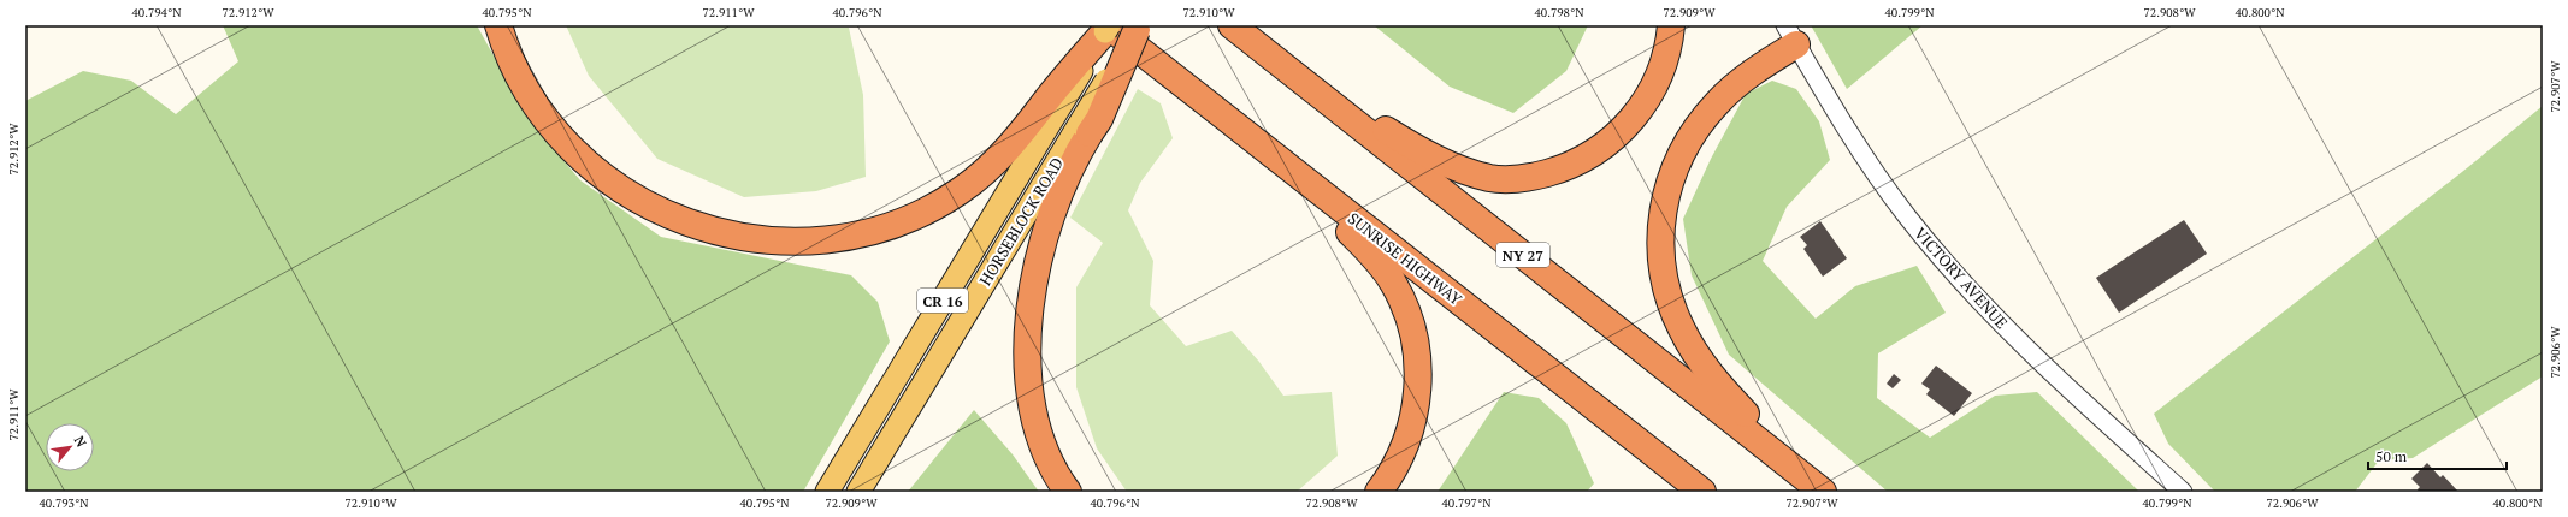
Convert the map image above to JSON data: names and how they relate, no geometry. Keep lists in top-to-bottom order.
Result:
{
  "streets": {
    "highway": ["NY 27", "SUNRISE HIGHWAY"],
    "main road": ["HORSEBLOCK ROAD", "CR 16"],
    "street": ["VICTORY AVENUE"]
  },
  "scale_bar": "50 m",
  "north": "top right",
  "coordinates": [
    "40.794°N",
    "72.912°W",
    "40.795°N",
    "72.911°W",
    "40.796°N",
    "72.910°W",
    "40.798°N",
    "72.909°W",
    "40.799°N",
    "72.908°W",
    "40.800°N",
    "72.907°W",
    "72.906°W",
    "40.793°N",
    "40.797°N"
  ]
}
